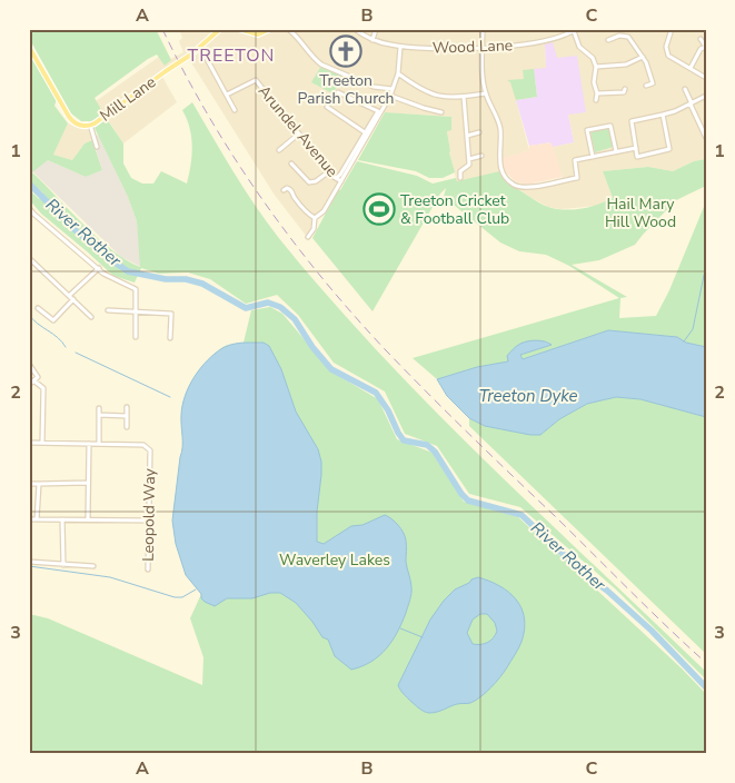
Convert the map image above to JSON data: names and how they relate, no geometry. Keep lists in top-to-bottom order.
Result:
{
  "streets": {
    "main road": ["Mill Lane"],
    "street": ["Wood Lane", "Arundel Avenue", "Leopold Way"]
  },
  "districts": ["TREETON"],
  "water": ["River Rother", "Treeton Dyke"],
  "parks": ["Hail Mary Hill Wood", "Waverley Lakes"],
  "places": {
    "church": ["Treeton Parish Church"],
    "sports": ["Treeton Cricket & Football Club"]
  },
  "grid": {
    "columns": ["A", "B", "C"],
    "rows": ["1", "2", "3"]
  }
}
